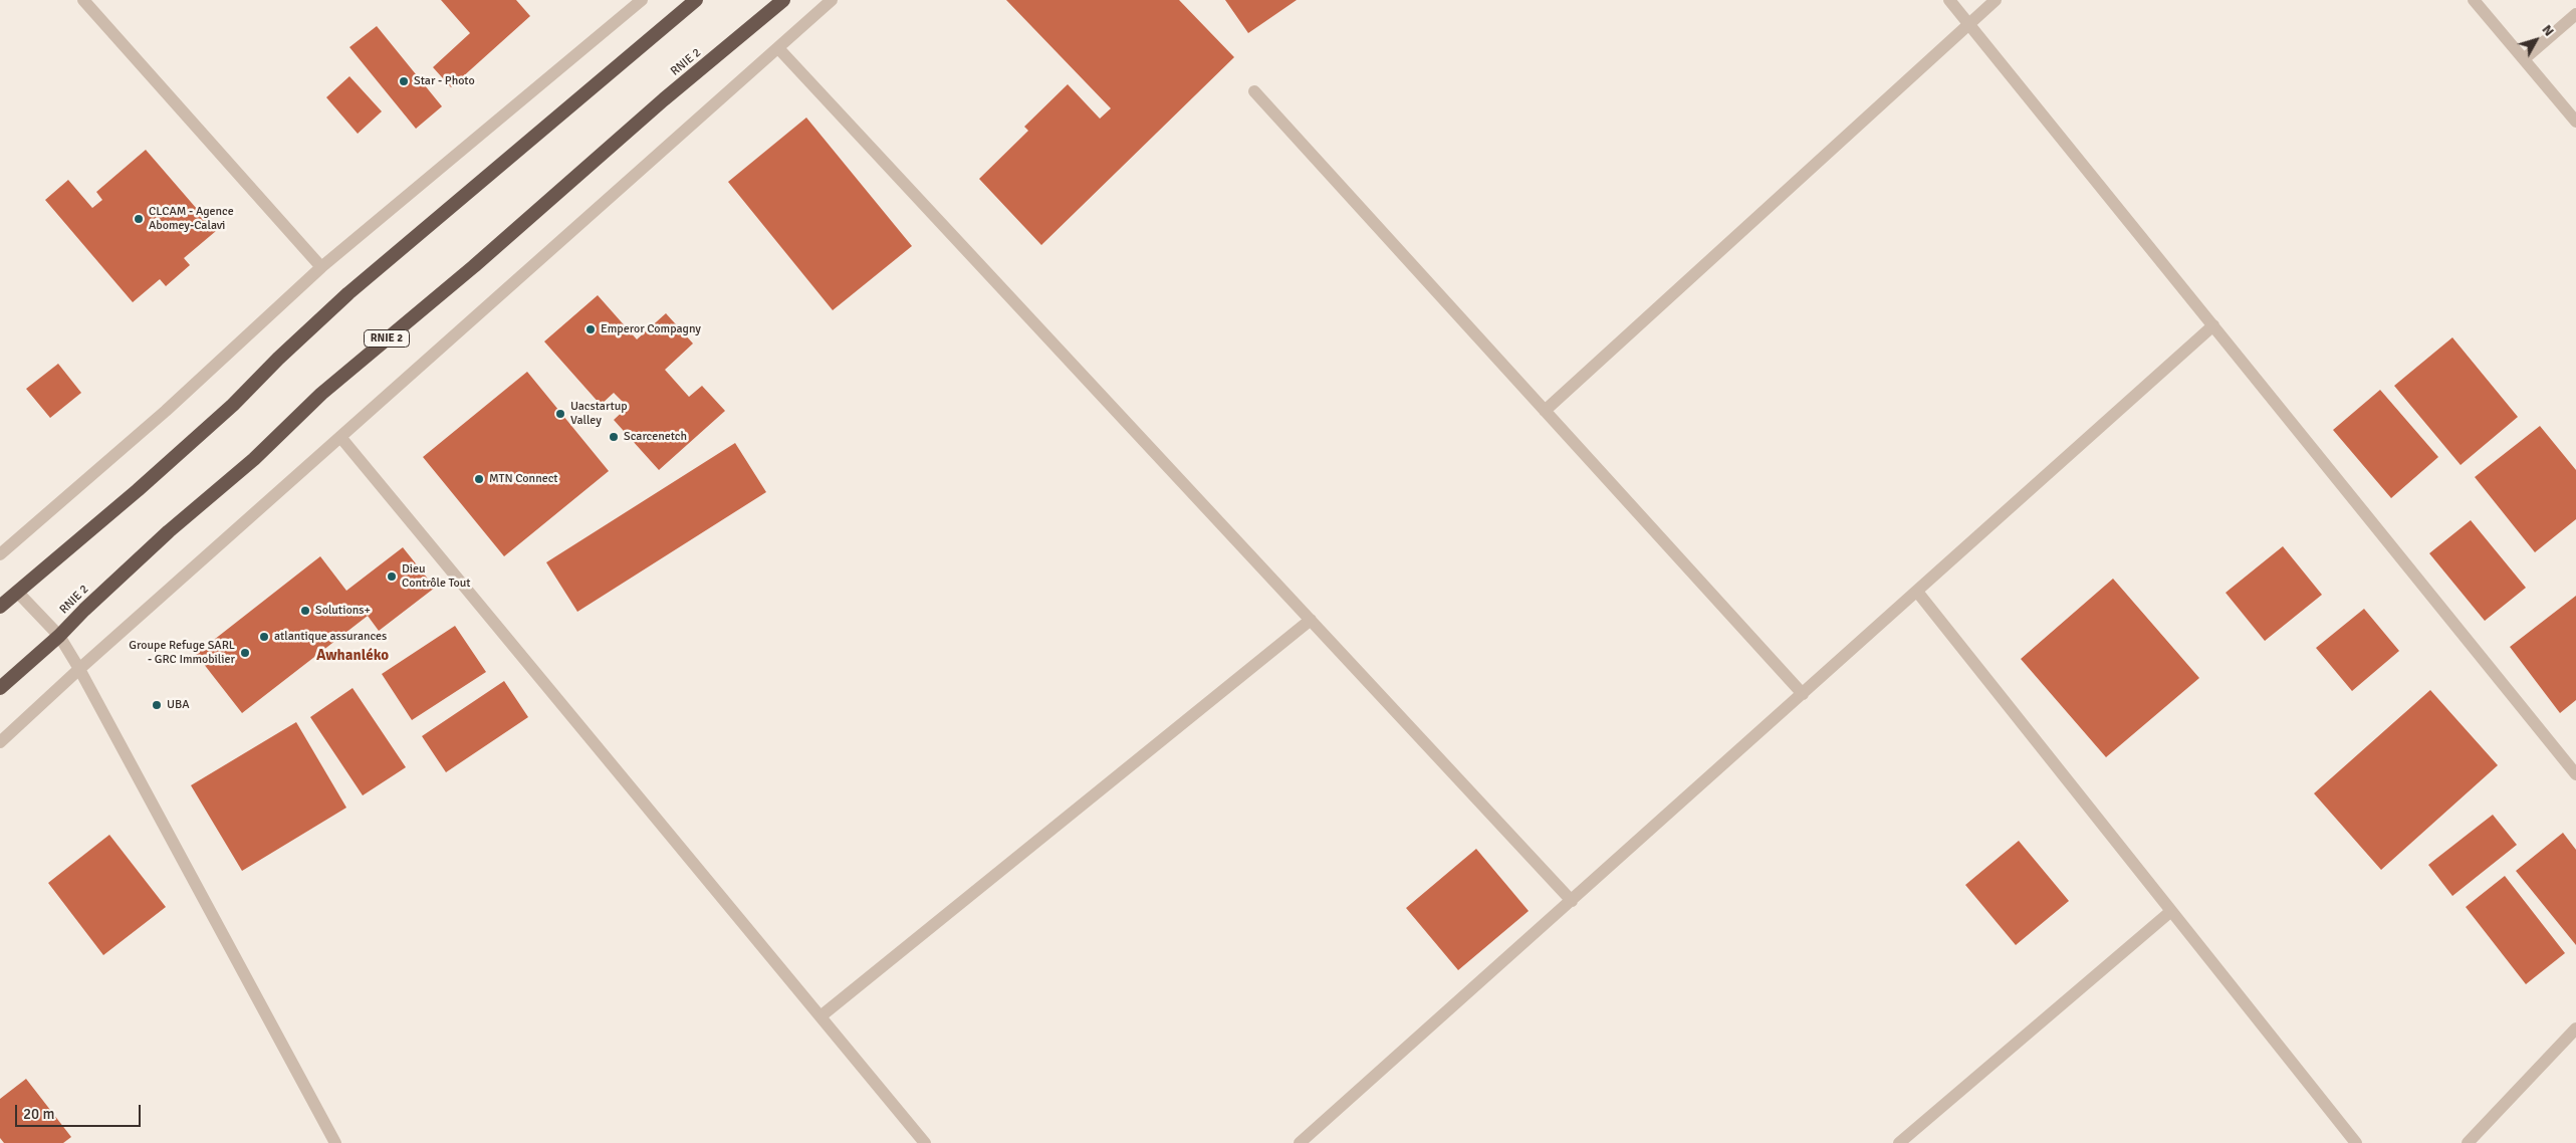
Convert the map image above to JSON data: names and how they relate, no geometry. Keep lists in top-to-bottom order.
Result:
{
  "streets": {
    "highway": ["RNIE 2"]
  },
  "districts": ["Awhanléko"],
  "places": [
    "Star - Photo",
    "CLCAM - Agence Abomey-Calavi",
    "Emperor Compagny",
    "Uacstartup Valley",
    "Scarcenetch",
    "MTN Connect",
    "Dieu Contrôle Tout",
    "Solutions+",
    "atlantique assurances",
    "Groupe Refuge SARL - GRC Immobilier",
    "UBA"
  ],
  "scale_bar": "20 m",
  "north": "top right"
}
